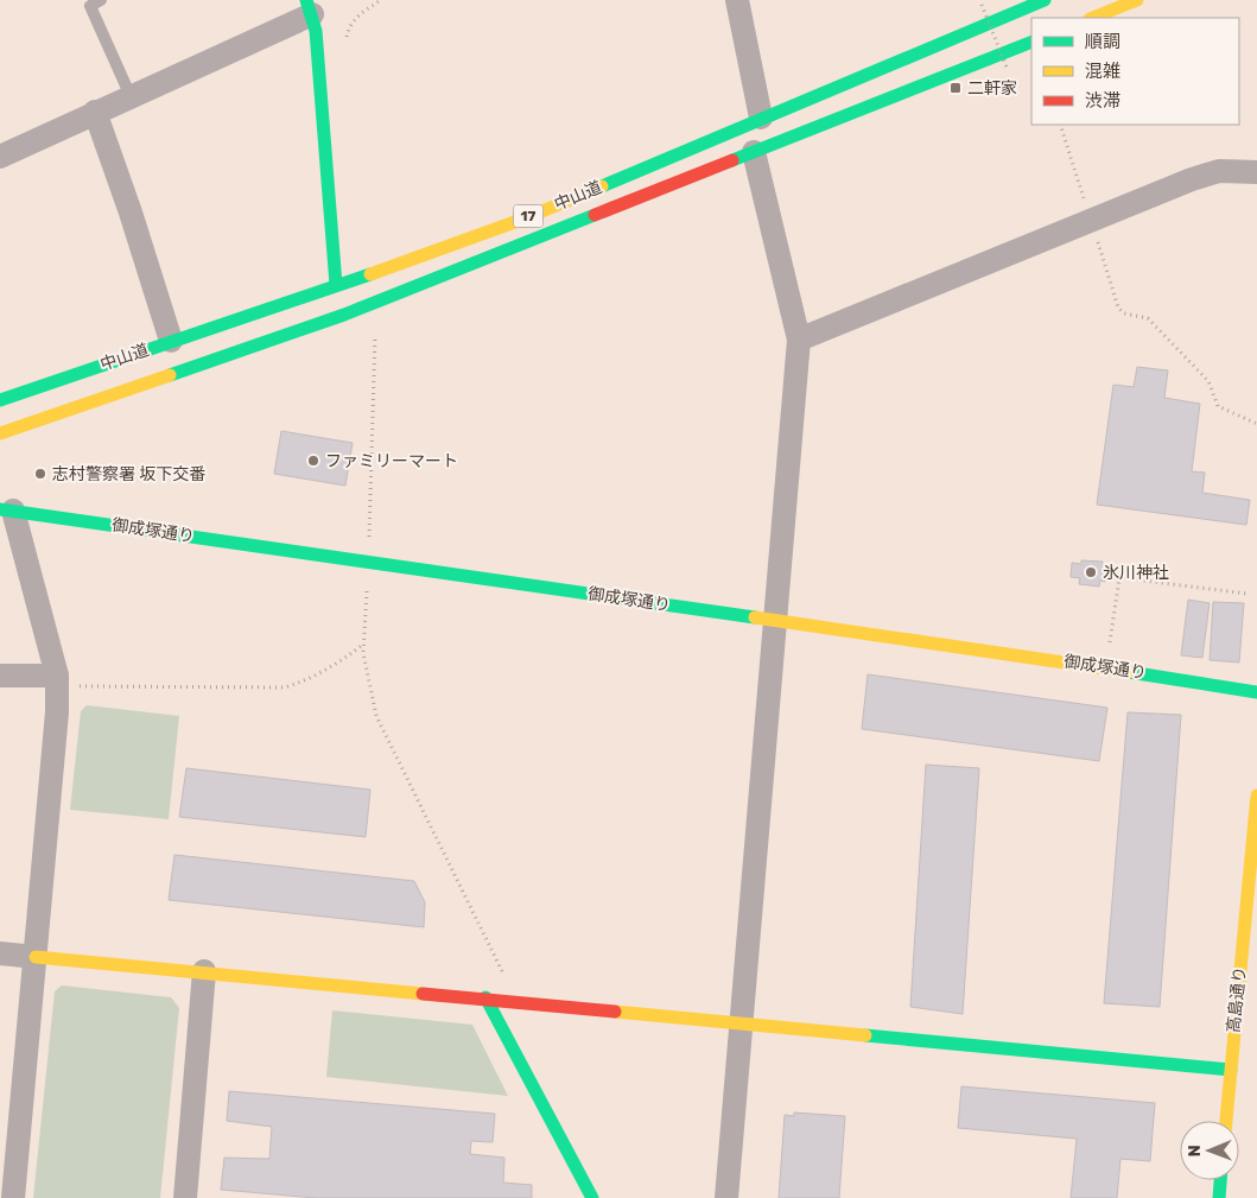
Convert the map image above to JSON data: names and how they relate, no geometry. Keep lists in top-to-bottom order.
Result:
{
  "streets": {
    "main road": [
      "中山道",
      "17",
      "御成塚通り",
      "高島通り"
    ]
  },
  "places": {
    "transit": ["二軒家"],
    "other": ["ファミリーマート", "志村警察署 坂下交番", "氷川神社"]
  },
  "legend": ["順調", "混雑", "渋滞"],
  "north": "left"
}
